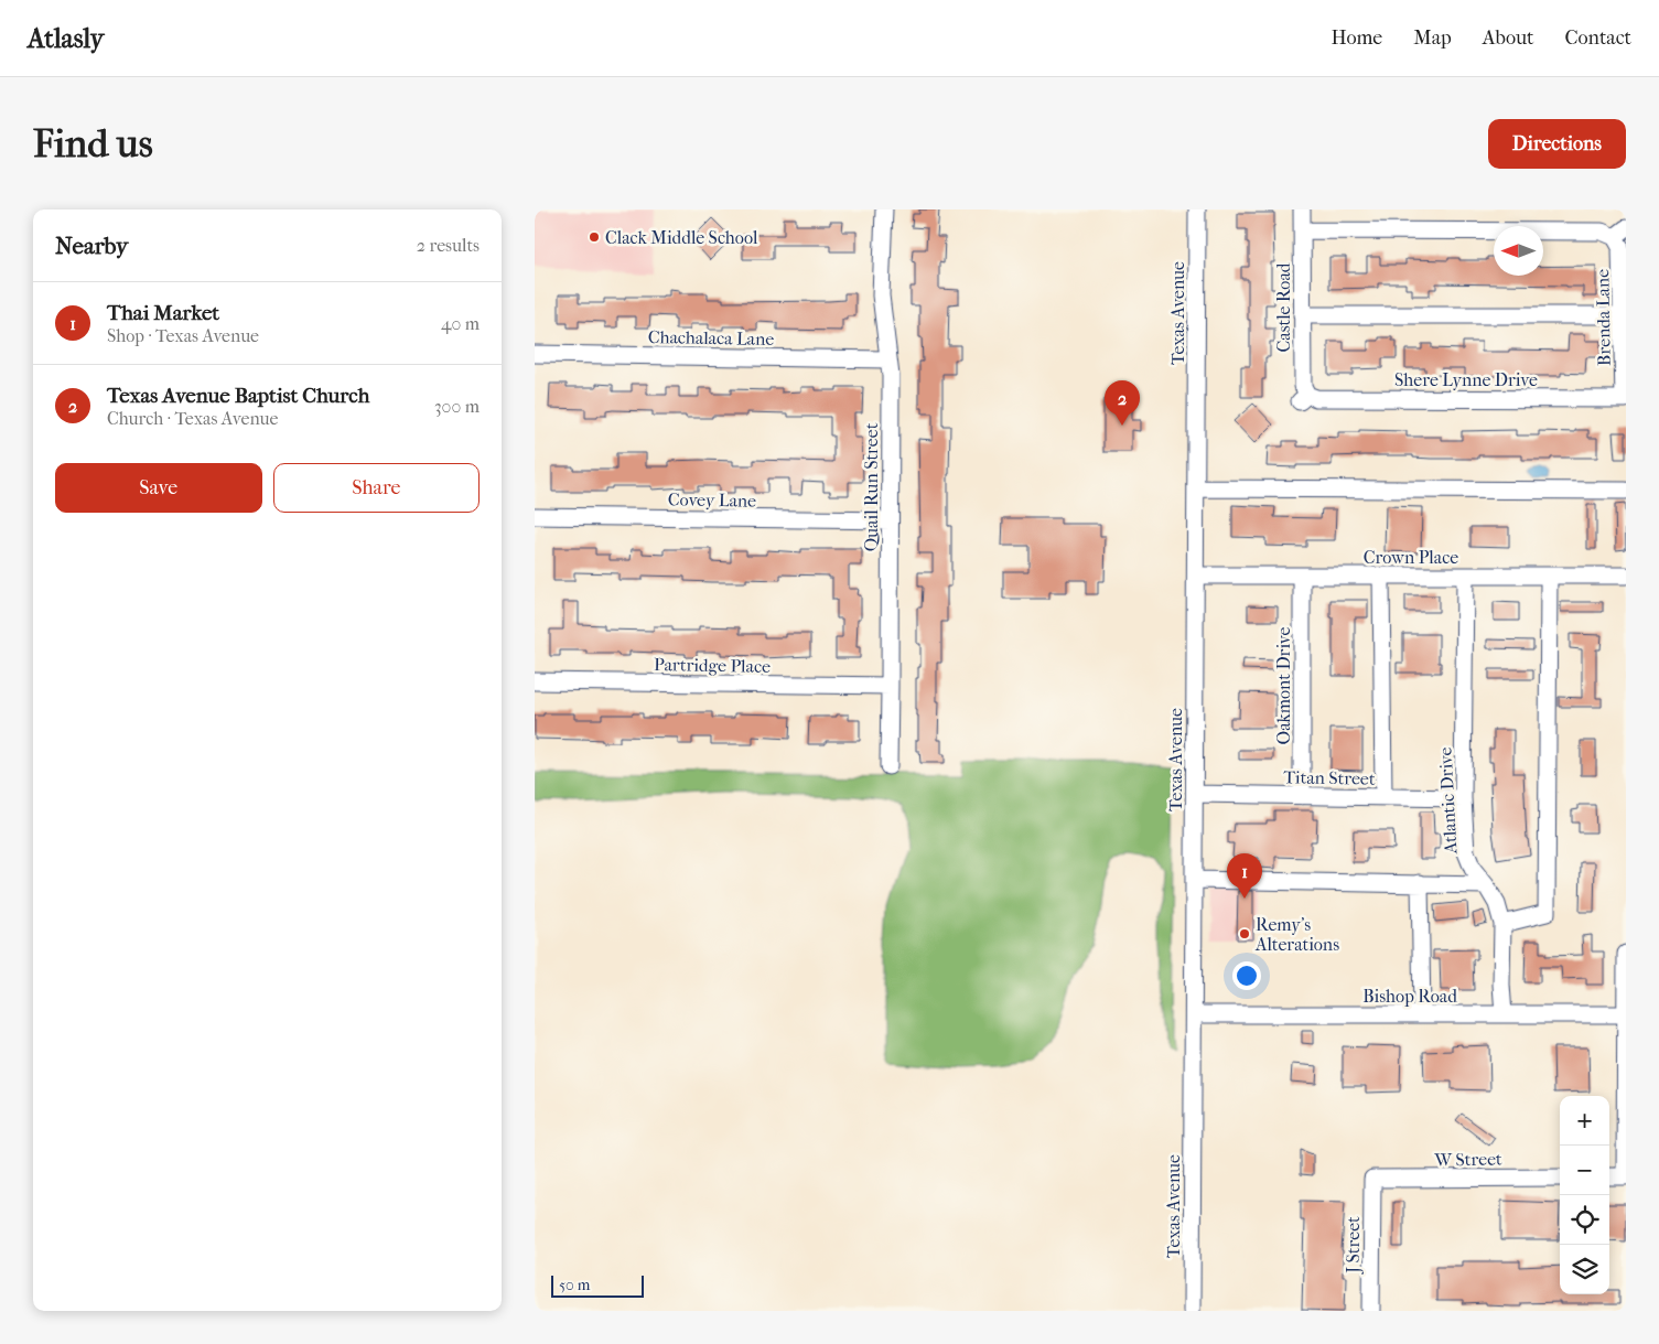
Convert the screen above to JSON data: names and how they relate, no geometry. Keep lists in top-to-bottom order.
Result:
{
  "streets": {
    "street": [
      "Castle Road",
      "Texas Avenue",
      "Brenda Lane",
      "Chachalaca Lane",
      "Shere Lynne Drive",
      "Quail Run Street",
      "Covey Lane",
      "Crown Place",
      "Partridge Place",
      "Oakmont Drive",
      "Titan Street",
      "Atlantic Drive",
      "Bishop Road",
      "W Street",
      "J Street"
    ]
  },
  "crossings": [
    ["Castle Road", "Brenda Lane"],
    ["Castle Road", "Shere Lynne Drive"],
    ["Texas Avenue", "Crown Place"],
    ["Texas Avenue", "Titan Street"],
    ["Texas Avenue", "Bishop Road"],
    ["Brenda Lane", "Shere Lynne Drive"],
    ["Chachalaca Lane", "Quail Run Street"],
    ["Quail Run Street", "Covey Lane"],
    ["Quail Run Street", "Partridge Place"],
    ["Crown Place", "Oakmont Drive"],
    ["Crown Place", "Atlantic Drive"],
    ["Oakmont Drive", "Titan Street"],
    ["Titan Street", "Atlantic Drive"],
    ["Atlantic Drive", "Bishop Road"],
    ["W Street", "J Street"]
  ],
  "places": ["Clack Middle School", "Remy's Alterations"],
  "scale_bar": "50 m",
  "north": "left",
  "page": {
    "header": "Atlasly",
    "nav": [
      "Home",
      "Map",
      "About",
      "Contact"
    ],
    "buttons": [
      "Directions",
      ["Save", "Share"]
    ],
    "title": "Find us",
    "heading": ["Nearby", "2 results"],
    "list": [
      {
        "mark": "1",
        "name": "Thai Market",
        "note": "Shop · Texas Avenue",
        "value": "40 m"
      },
      {
        "mark": "2",
        "name": "Texas Avenue Baptist Church",
        "note": "Church · Texas Avenue",
        "value": "300 m"
      }
    ],
    "pins": ["2", "1"],
    "map_buttons": ["+", "−"],
    "scale": "50 m"
  }
}
